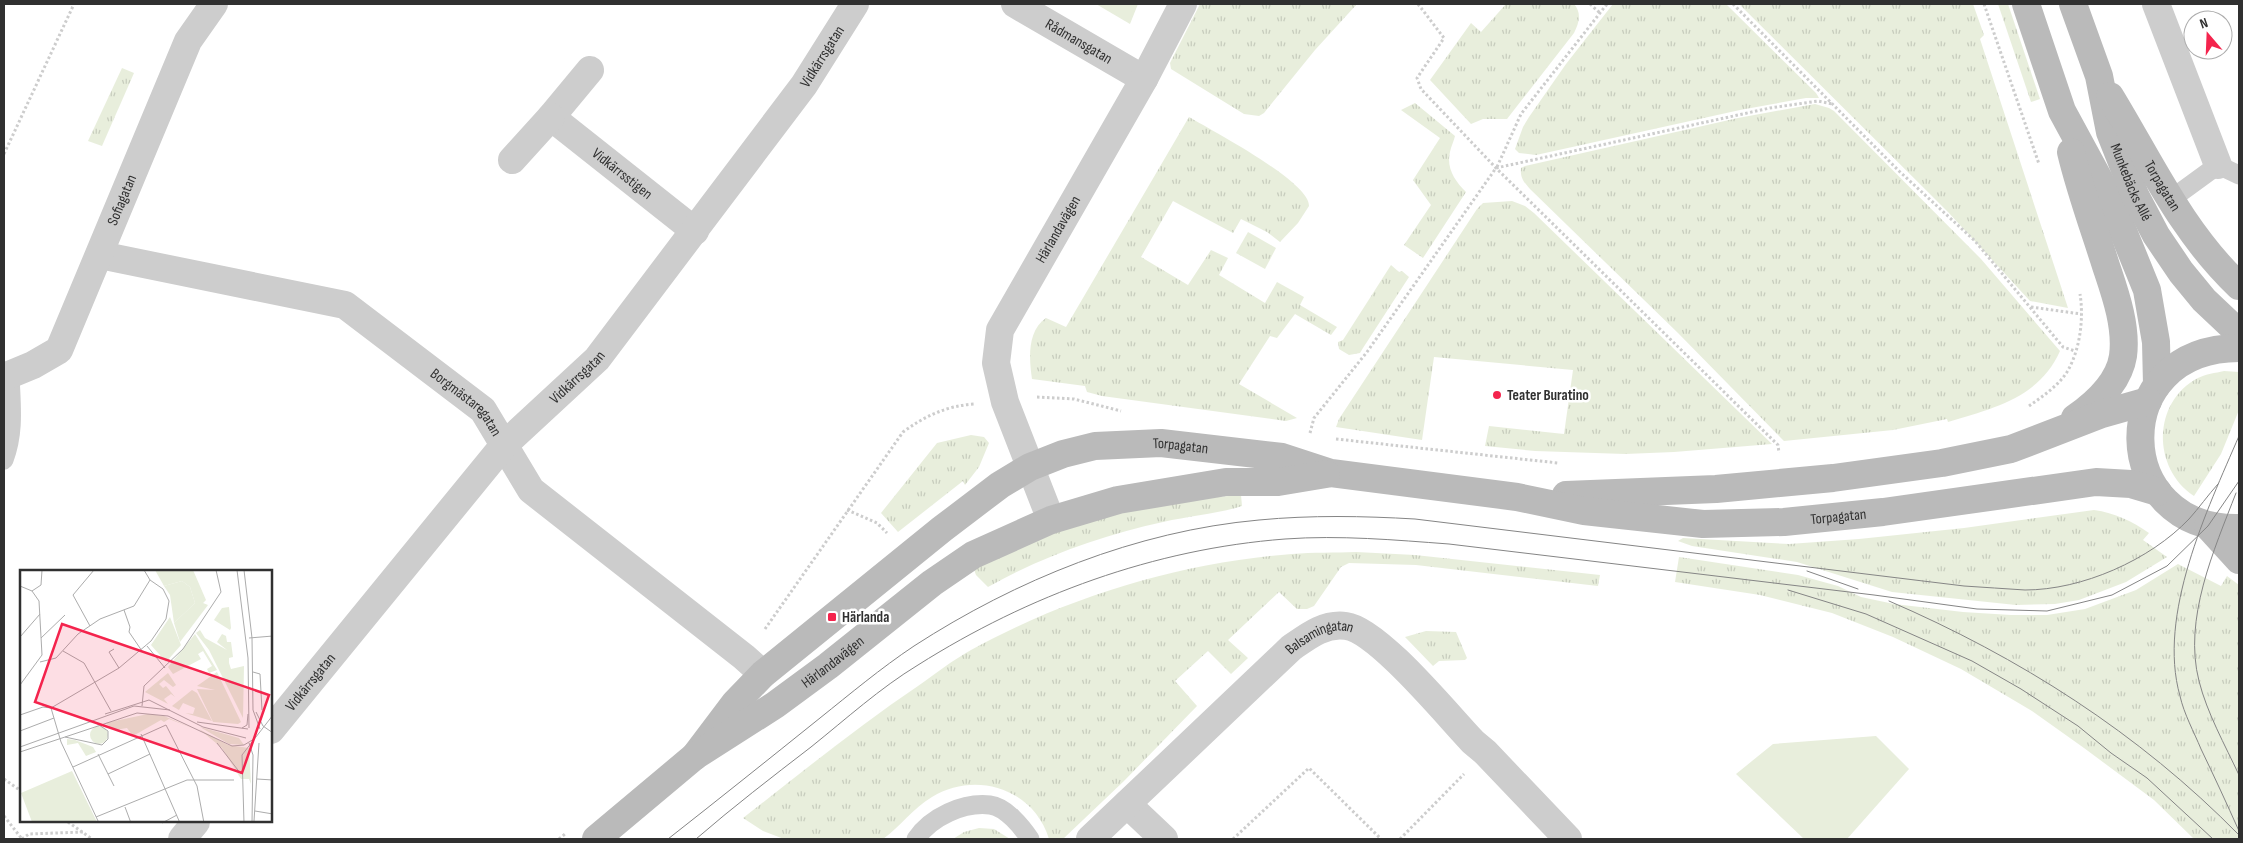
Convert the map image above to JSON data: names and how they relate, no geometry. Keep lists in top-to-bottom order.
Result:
{
  "streets": {
    "street": [
      "Rådmansgatan",
      "Vidkärrsgatan",
      "Vidkärrsstigen",
      "Munkebäcks Allé",
      "Torpagatan",
      "Sofiagatan",
      "Härlandavägen",
      "Borgmästaregatan",
      "Balsamingatan"
    ]
  },
  "crossings": [
    ["Rådmansgatan", "Härlandavägen"],
    ["Vidkärrsgatan", "Vidkärrsstigen"],
    ["Vidkärrsgatan", "Borgmästaregatan"],
    ["Munkebäcks Allé", "Torpagatan"],
    ["Torpagatan", "Härlandavägen"],
    ["Sofiagatan", "Borgmästaregatan"],
    ["Härlandavägen", "Borgmästaregatan"]
  ],
  "places": {
    "other": ["Teater Buratino"],
    "transit": ["Härlanda"]
  },
  "north": "top"
}
